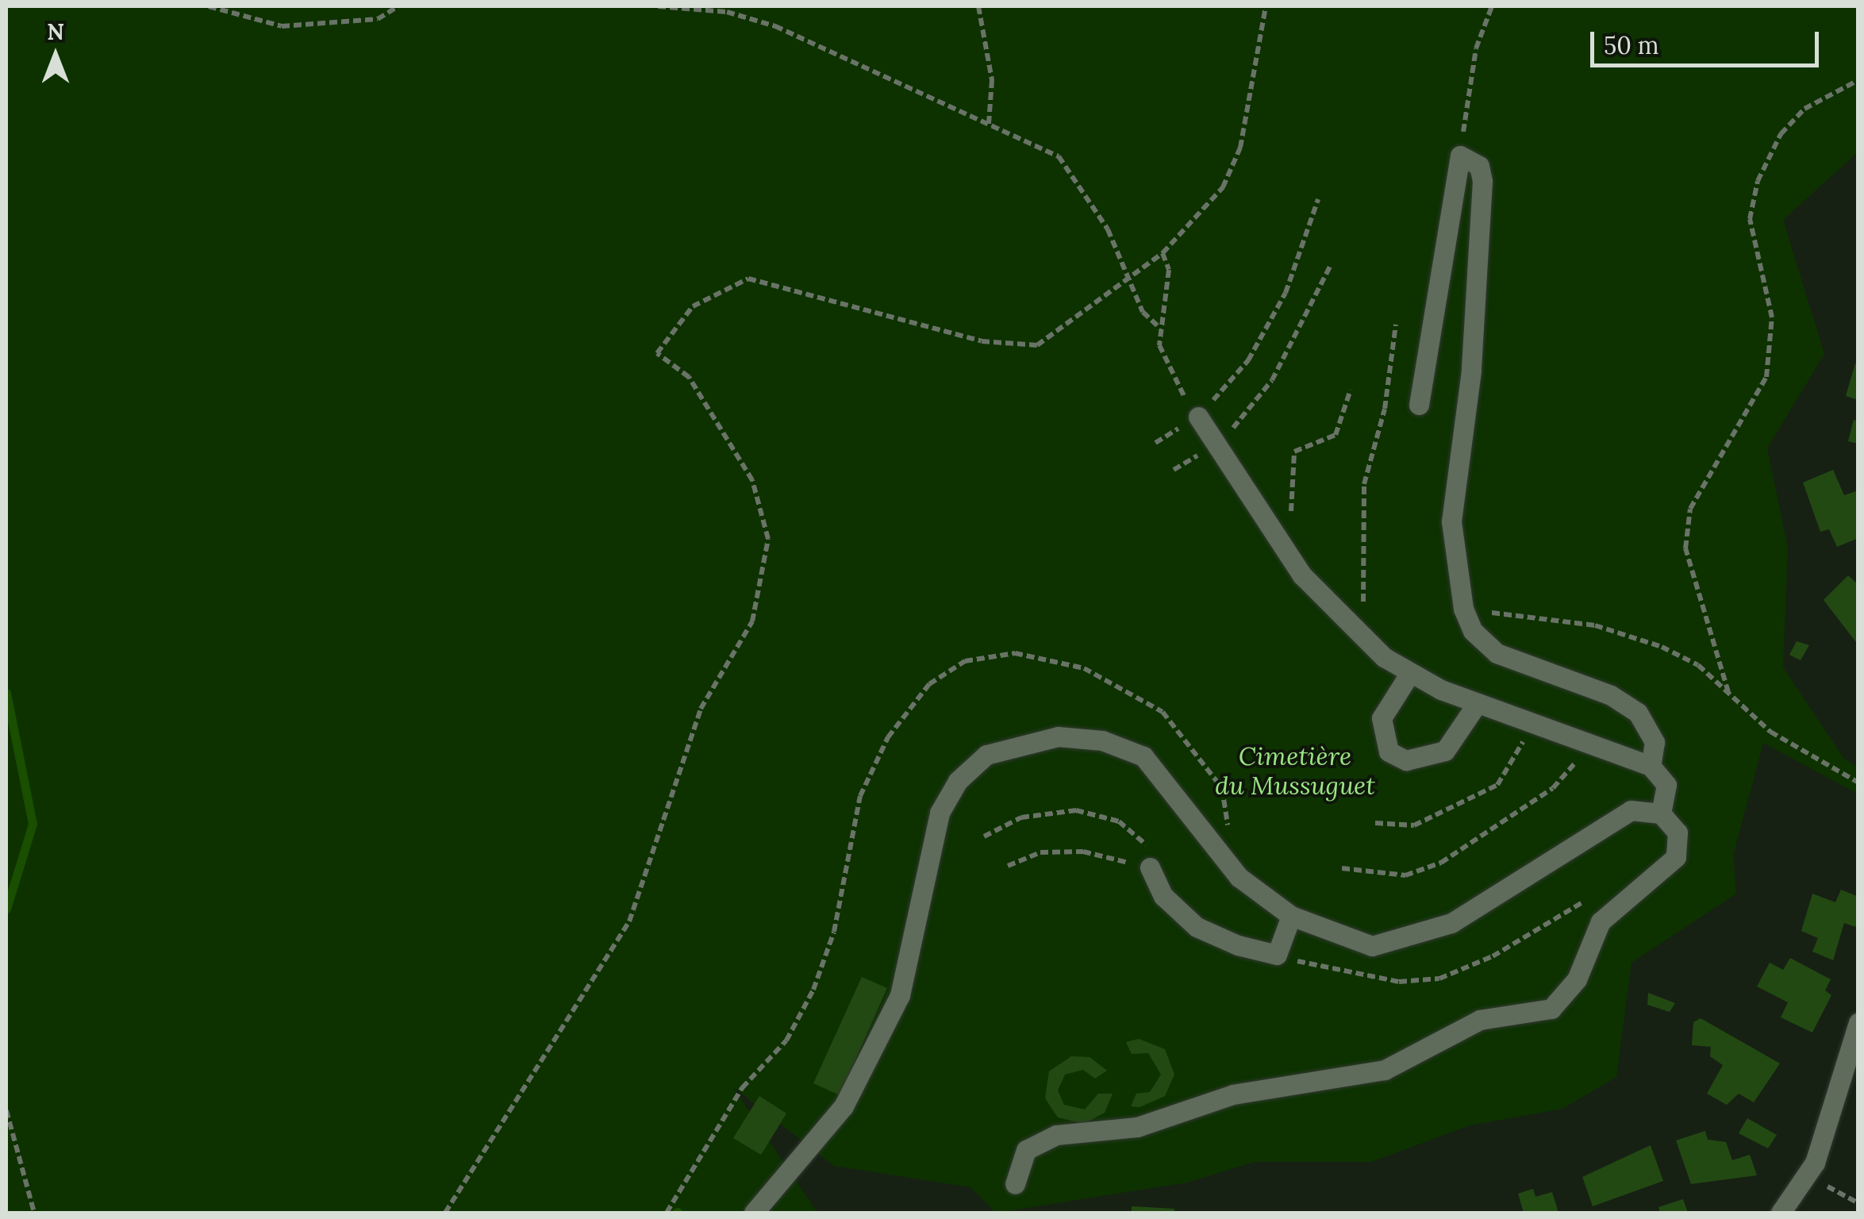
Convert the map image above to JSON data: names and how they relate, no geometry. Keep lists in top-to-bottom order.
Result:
{
  "parks": ["Cimetière du Mussuguet"],
  "scale_bar": "50 m",
  "north": "top"
}
